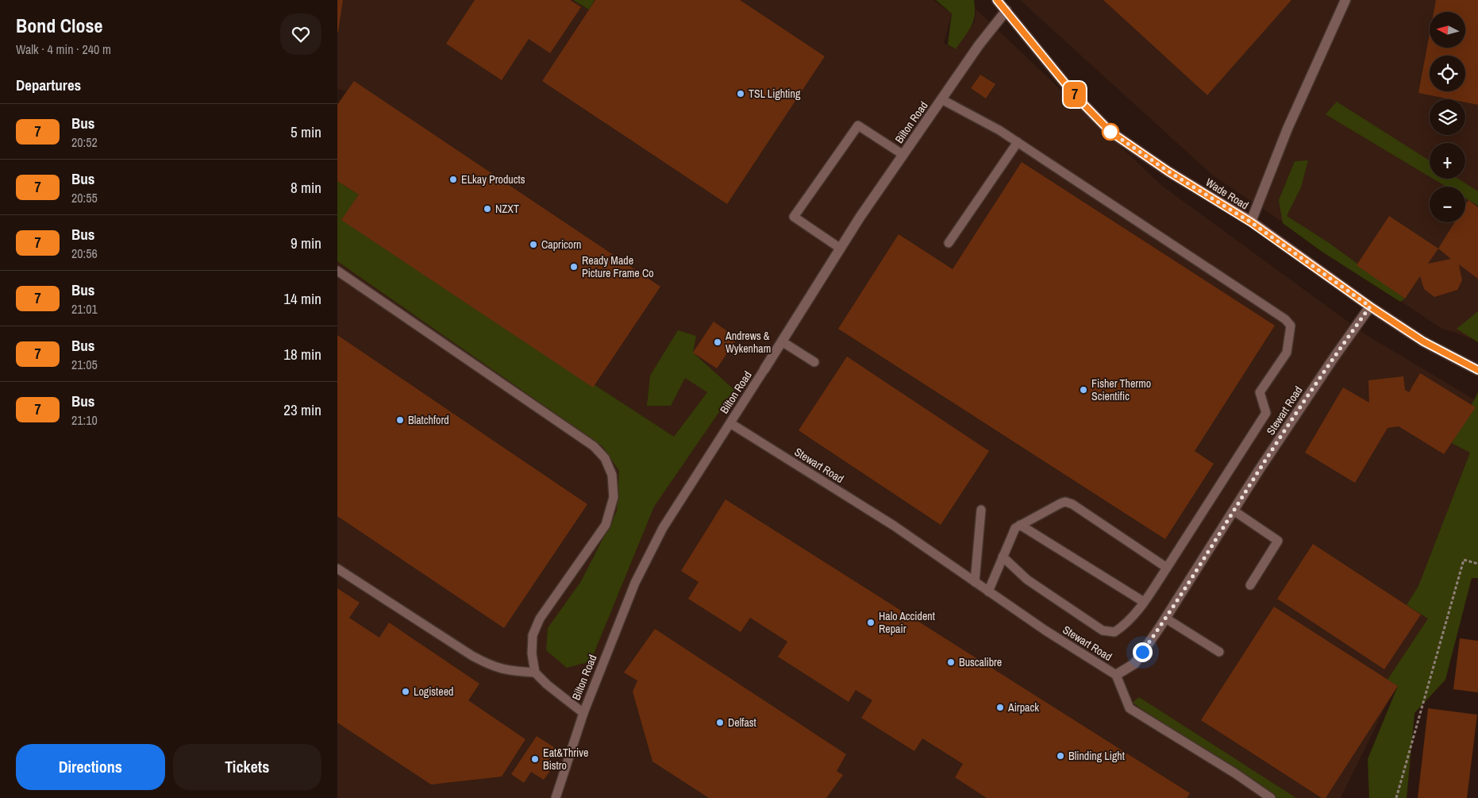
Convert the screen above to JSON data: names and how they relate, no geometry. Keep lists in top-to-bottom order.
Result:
{
  "streets": {
    "street": ["Bilton Road", "Wade Road", "Stewart Road"]
  },
  "crossings": [
    ["Bilton Road", "Wade Road"],
    ["Bilton Road", "Stewart Road"],
    ["Wade Road", "Stewart Road"]
  ],
  "places": [
    "TSL Lighting",
    "ELkay Products",
    "NZXT",
    "Capricorn",
    "Ready Made Picture Frame Co",
    "Andrews & Wykenham",
    "Fisher Thermo Scientific",
    "Blatchford",
    "Halo Accident Repair",
    "Buscalibre",
    "Logisteed",
    "Airpack",
    "Delfast",
    "Blinding Light",
    "Eat&Thrive Bistro"
  ],
  "lines": ["bus line 7"],
  "north": "left",
  "page": {
    "heading": [
      ["Bond Close", "Walk · 4 min · 240 m"],
      "Departures"
    ],
    "on_map": "7",
    "map_buttons": ["+", "−"],
    "list": [
      {
        "mark": "7",
        "name": "Bus",
        "note": "20:52",
        "value": "5 min"
      },
      {
        "mark": "7",
        "name": "Bus",
        "note": "20:55",
        "value": "8 min"
      },
      {
        "mark": "7",
        "name": "Bus",
        "note": "20:56",
        "value": "9 min"
      },
      {
        "mark": "7",
        "name": "Bus",
        "note": "21:01",
        "value": "14 min"
      },
      {
        "mark": "7",
        "name": "Bus",
        "note": "21:05",
        "value": "18 min"
      },
      {
        "mark": "7",
        "name": "Bus",
        "note": "21:10",
        "value": "23 min"
      }
    ],
    "buttons": ["Directions", "Tickets"]
  }
}
